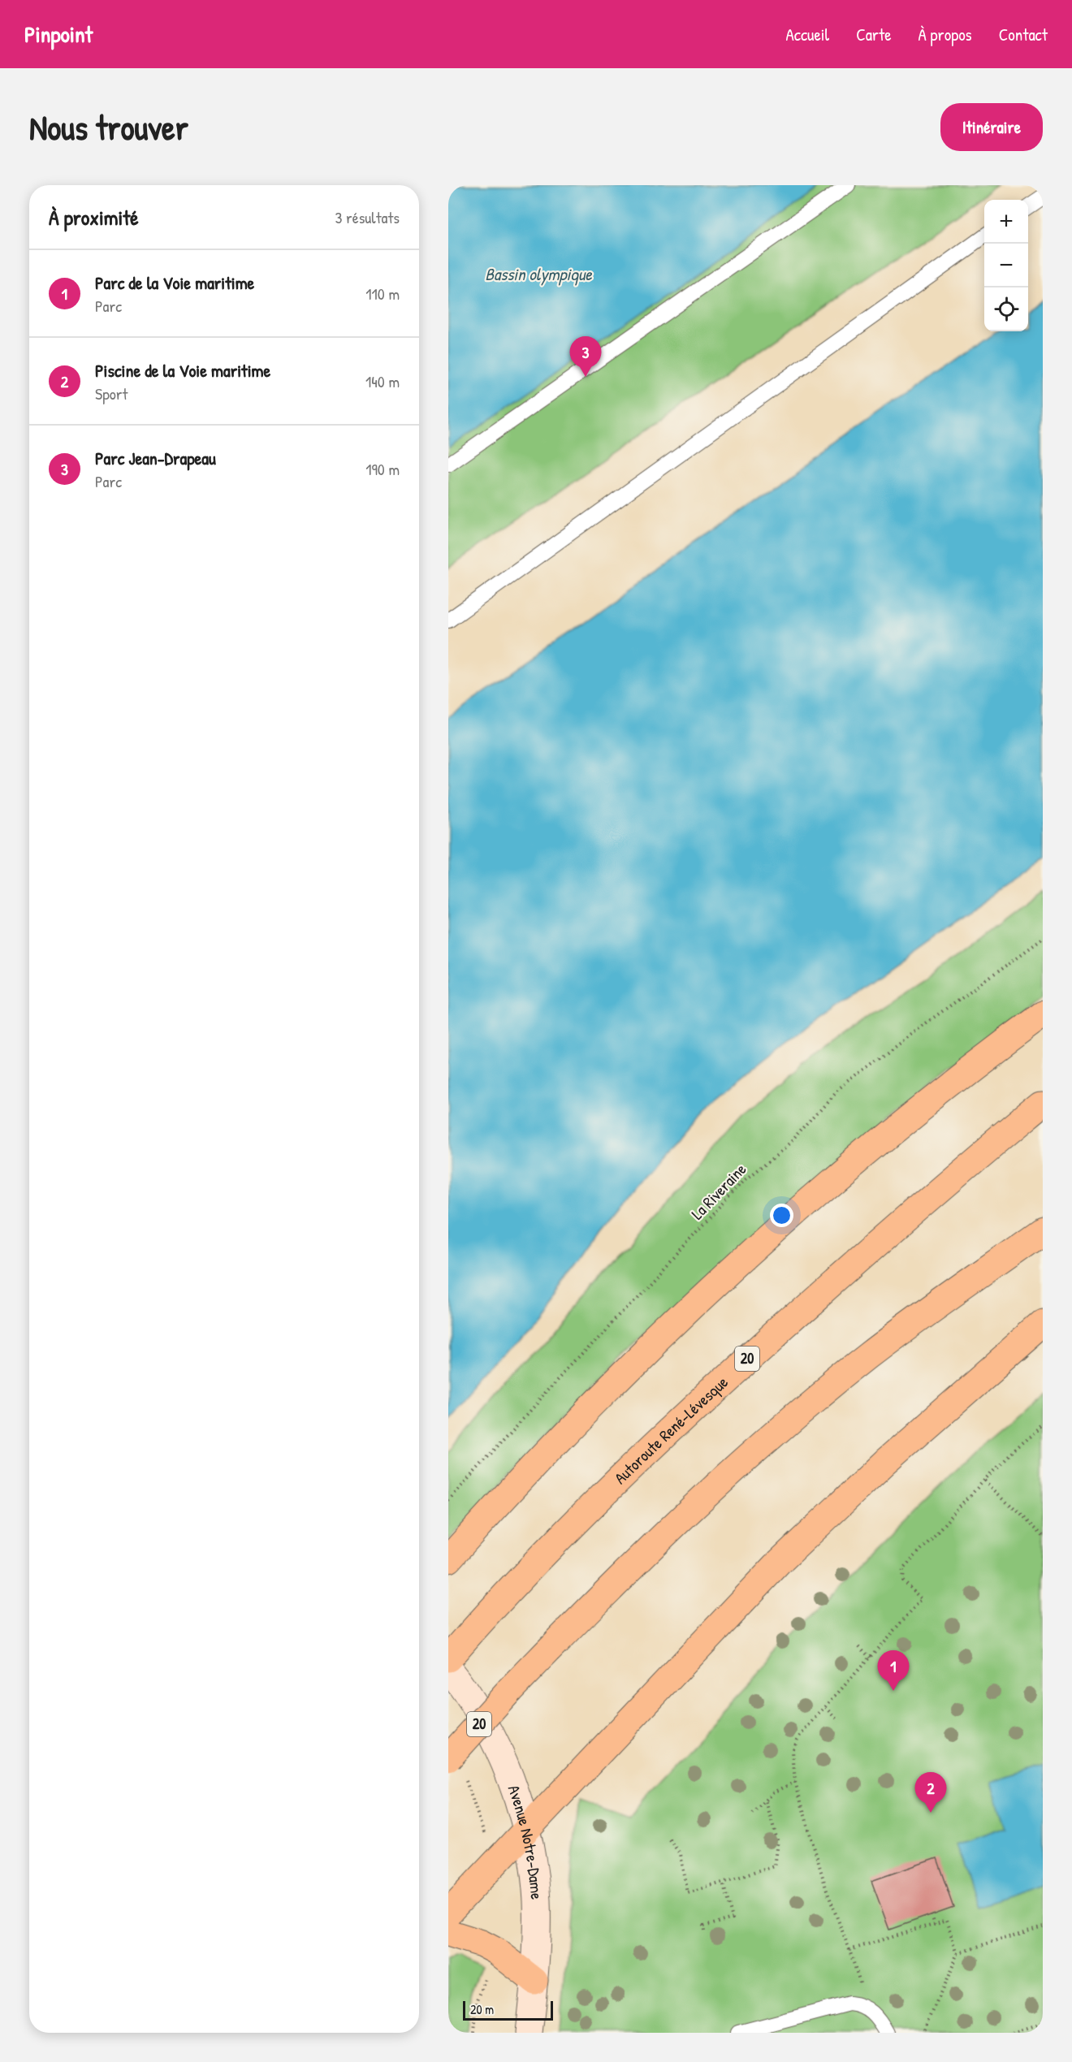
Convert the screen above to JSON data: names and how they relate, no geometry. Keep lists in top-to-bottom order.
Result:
{
  "streets": {
    "highway": ["20", "Autoroute René-Lévesque"],
    "street": ["Avenue Notre-Dame"],
    "path": ["La Riveraine"]
  },
  "water": ["Bassin olympique"],
  "scale_bar": "20 m",
  "page": {
    "header": "Pinpoint",
    "nav": [
      "Accueil",
      "Carte",
      "À propos",
      "Contact"
    ],
    "buttons": "Itinéraire",
    "title": "Nous trouver",
    "heading": ["À proximité", "3 résultats"],
    "map_buttons": ["+", "−"],
    "list": [
      {
        "mark": "1",
        "name": "Parc de la Voie maritime",
        "note": "Parc",
        "value": "110 m"
      },
      {
        "mark": "2",
        "name": "Piscine de la Voie maritime",
        "note": "Sport",
        "value": "140 m"
      },
      {
        "mark": "3",
        "name": "Parc Jean-Drapeau",
        "note": "Parc",
        "value": "190 m"
      }
    ],
    "pins": ["3", "1", "2"],
    "scale": "20 m"
  }
}
